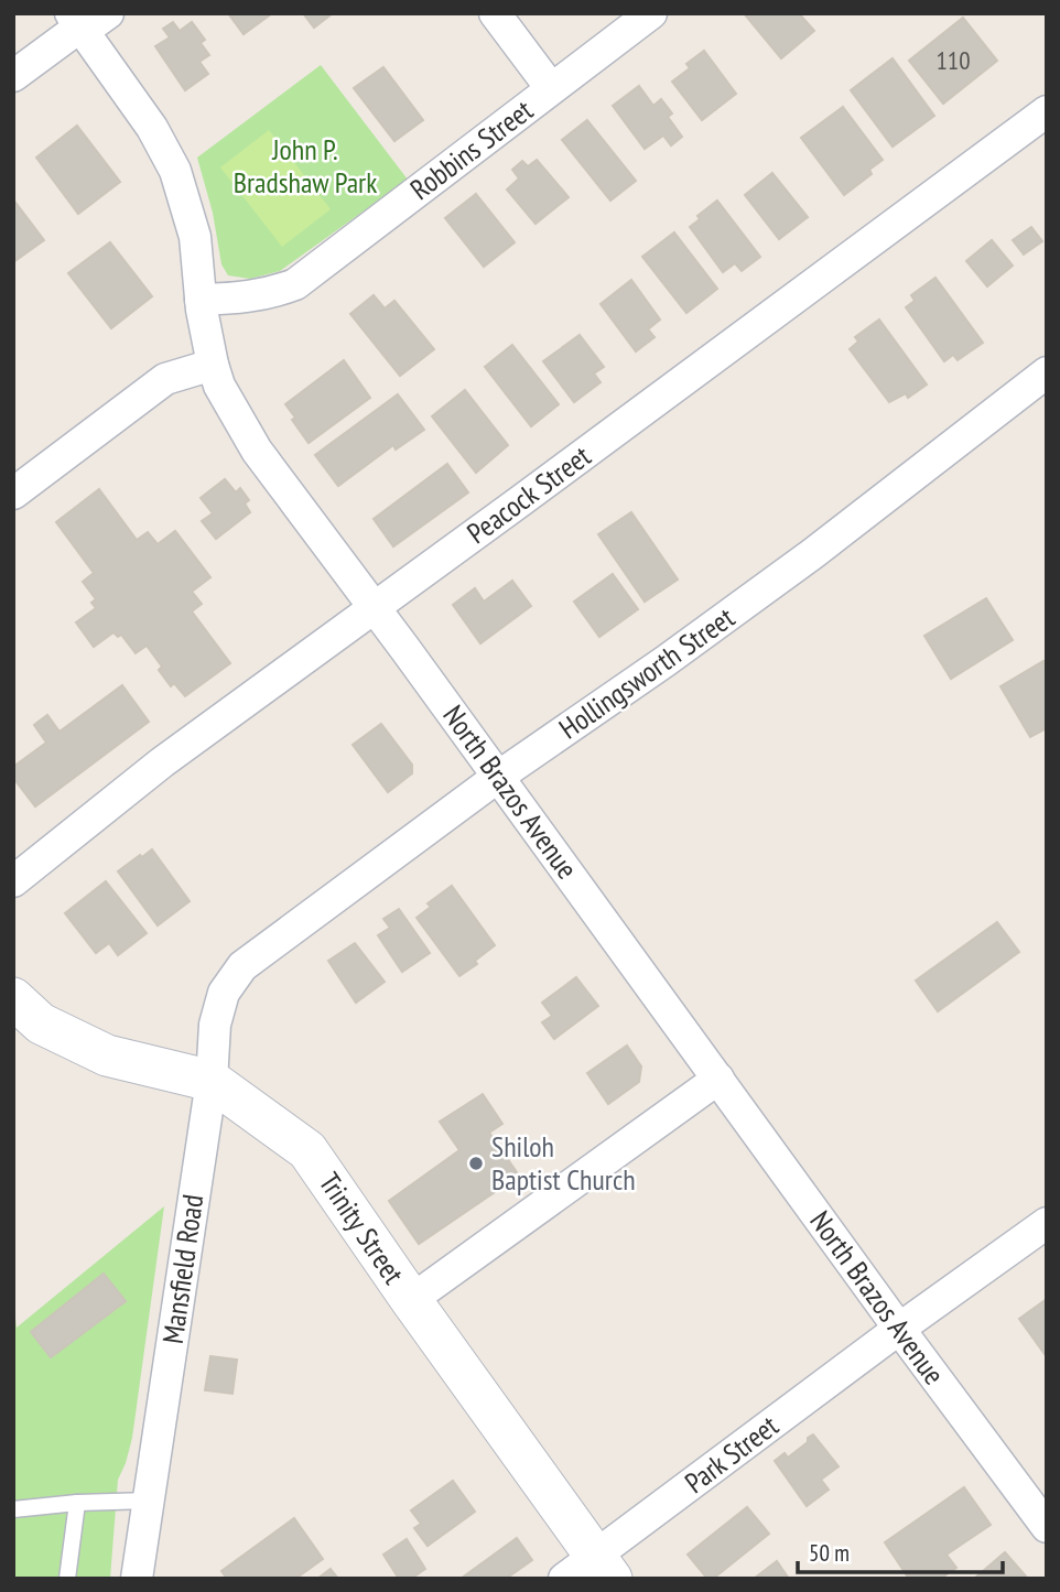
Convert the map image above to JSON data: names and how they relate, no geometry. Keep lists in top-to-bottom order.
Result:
{
  "streets": {
    "street": [
      "Robbins Street",
      "Peacock Street",
      "Hollingsworth Street",
      "North Brazos Avenue",
      "Trinity Street",
      "Mansfield Road",
      "Park Street"
    ]
  },
  "crossings": [
    ["Robbins Street", "North Brazos Avenue"],
    ["Peacock Street", "North Brazos Avenue"],
    ["Hollingsworth Street", "North Brazos Avenue"],
    ["Hollingsworth Street", "Mansfield Road"],
    ["North Brazos Avenue", "Park Street"],
    ["Trinity Street", "Mansfield Road"],
    ["Trinity Street", "Park Street"]
  ],
  "parks": ["John P. Bradshaw Park"],
  "places": ["Shiloh Baptist Church"],
  "house_numbers": ["110"],
  "scale_bar": "50 m"
}
